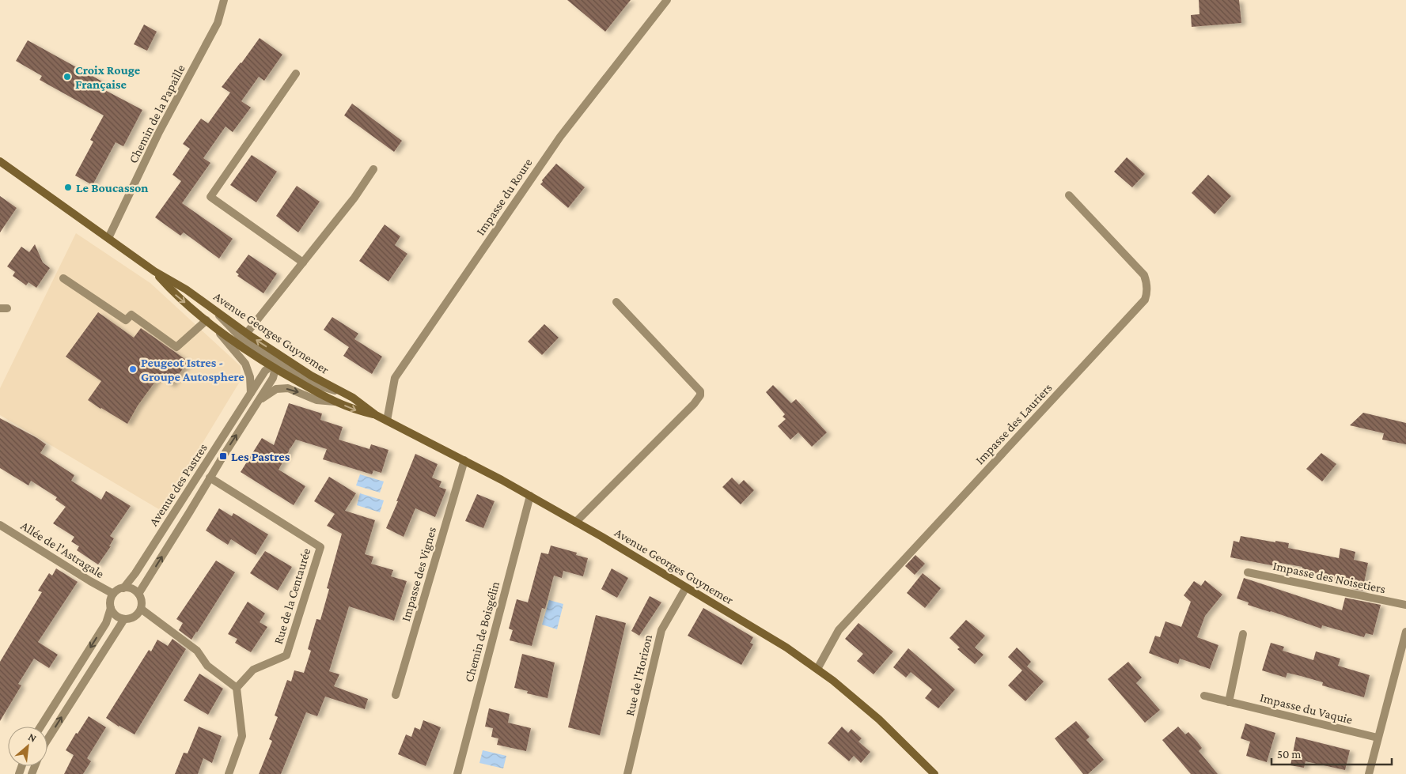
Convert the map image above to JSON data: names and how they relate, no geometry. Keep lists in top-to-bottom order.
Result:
{
  "streets": {
    "main road": ["Avenue Georges Guynemer"],
    "street": [
      "Chemin de la Papaille",
      "Impasse du Roure",
      "Impasse des Lauriers",
      "Avenue des Pastres",
      "Allée de l'Astragale",
      "Impasse des Vignes",
      "Impasse des Noisetiers",
      "Rue de la Centaurée",
      "Chemin de Boisgélin",
      "Rue de l'Horizon",
      "Impasse du Vaquie"
    ]
  },
  "crossings": [
    ["Chemin de la Papaille", "Avenue Georges Guynemer"],
    ["Impasse du Roure", "Avenue Georges Guynemer"],
    ["Avenue Georges Guynemer", "Impasse des Lauriers"],
    ["Avenue Georges Guynemer", "Avenue des Pastres"],
    ["Avenue Georges Guynemer", "Impasse des Vignes"],
    ["Avenue Georges Guynemer", "Chemin de Boisgélin"],
    ["Avenue Georges Guynemer", "Rue de l'Horizon"],
    ["Avenue des Pastres", "Allée de l'Astragale"],
    ["Avenue des Pastres", "Rue de la Centaurée"]
  ],
  "places": {
    "other": ["Croix Rouge Française", "Le Boucasson", "Peugeot Istres - Groupe Autosphere"],
    "transit": ["Les Pastres"]
  },
  "scale_bar": "50 m",
  "north": "top right"
}
